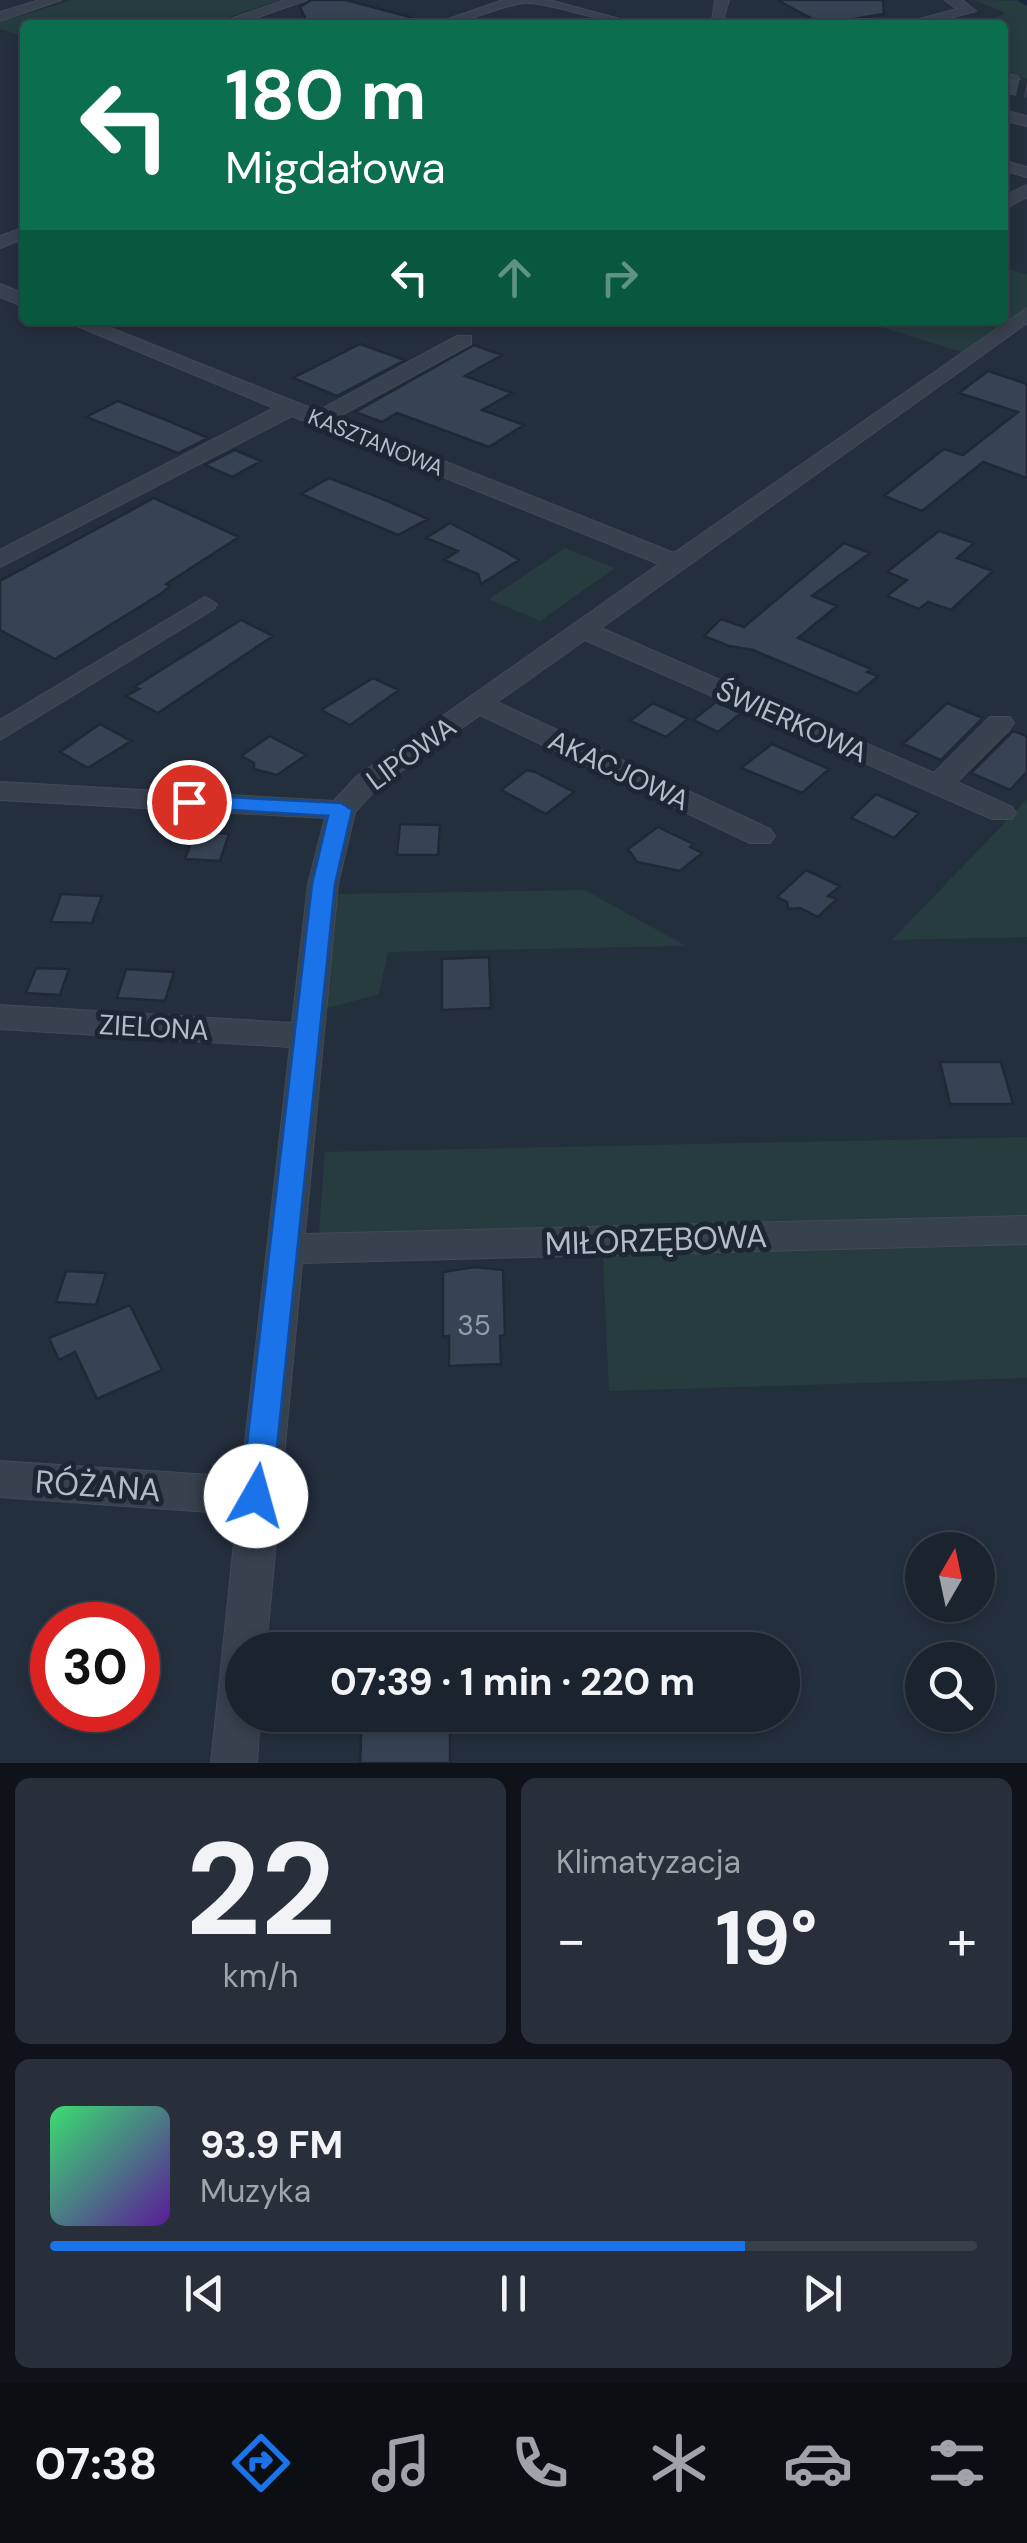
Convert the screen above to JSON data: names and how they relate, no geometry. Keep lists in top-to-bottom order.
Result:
{
  "streets": {
    "street": [
      "KASZTANOWA",
      "ŚWIERKOWA",
      "LIPOWA",
      "AKACJOWA",
      "ZIELONA",
      "MIŁORZĘBOWA",
      "RÓŻANA"
    ]
  },
  "crossings": [
    ["KASZTANOWA", "LIPOWA"],
    ["ŚWIERKOWA", "LIPOWA"],
    ["LIPOWA", "AKACJOWA"],
    ["LIPOWA", "ZIELONA"],
    ["LIPOWA", "MIŁORZĘBOWA"],
    ["LIPOWA", "RÓŻANA"]
  ],
  "house_numbers": ["35"],
  "north": "top",
  "page": {
    "turn": ["180 m", "Migdałowa"],
    "limit": "30",
    "trip": "07:39 · 1 min · 220 m",
    "tile": [
      ["22", "km/h"],
      "Klimatyzacja"
    ],
    "heat": ["−", "19°", "+"],
    "song": ["93.9 FM", "Muzyka"],
    "tabs": "07:38"
  }
}
